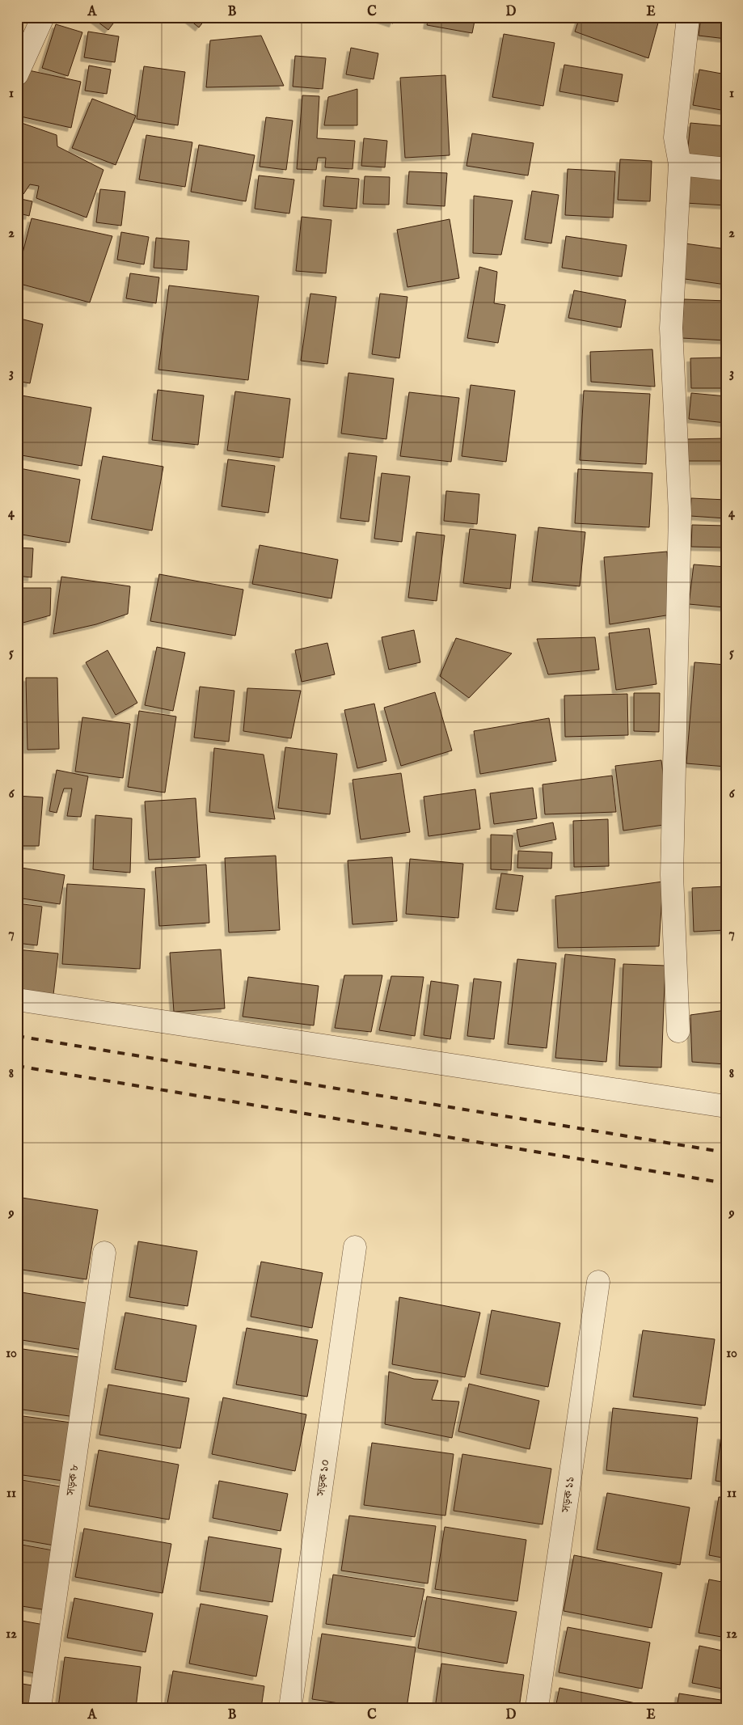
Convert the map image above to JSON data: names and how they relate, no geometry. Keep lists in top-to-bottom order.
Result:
{
  "streets": {
    "street": ["সড়ক ১০", "সড়ক ৮", "সড়ক ১১"]
  },
  "grid": {
    "columns": [
      "A",
      "B",
      "C",
      "D",
      "E"
    ],
    "rows": [
      "1",
      "2",
      "3",
      "4",
      "5",
      "6",
      "7",
      "8",
      "9",
      "10",
      "11",
      "12"
    ]
  }
}
